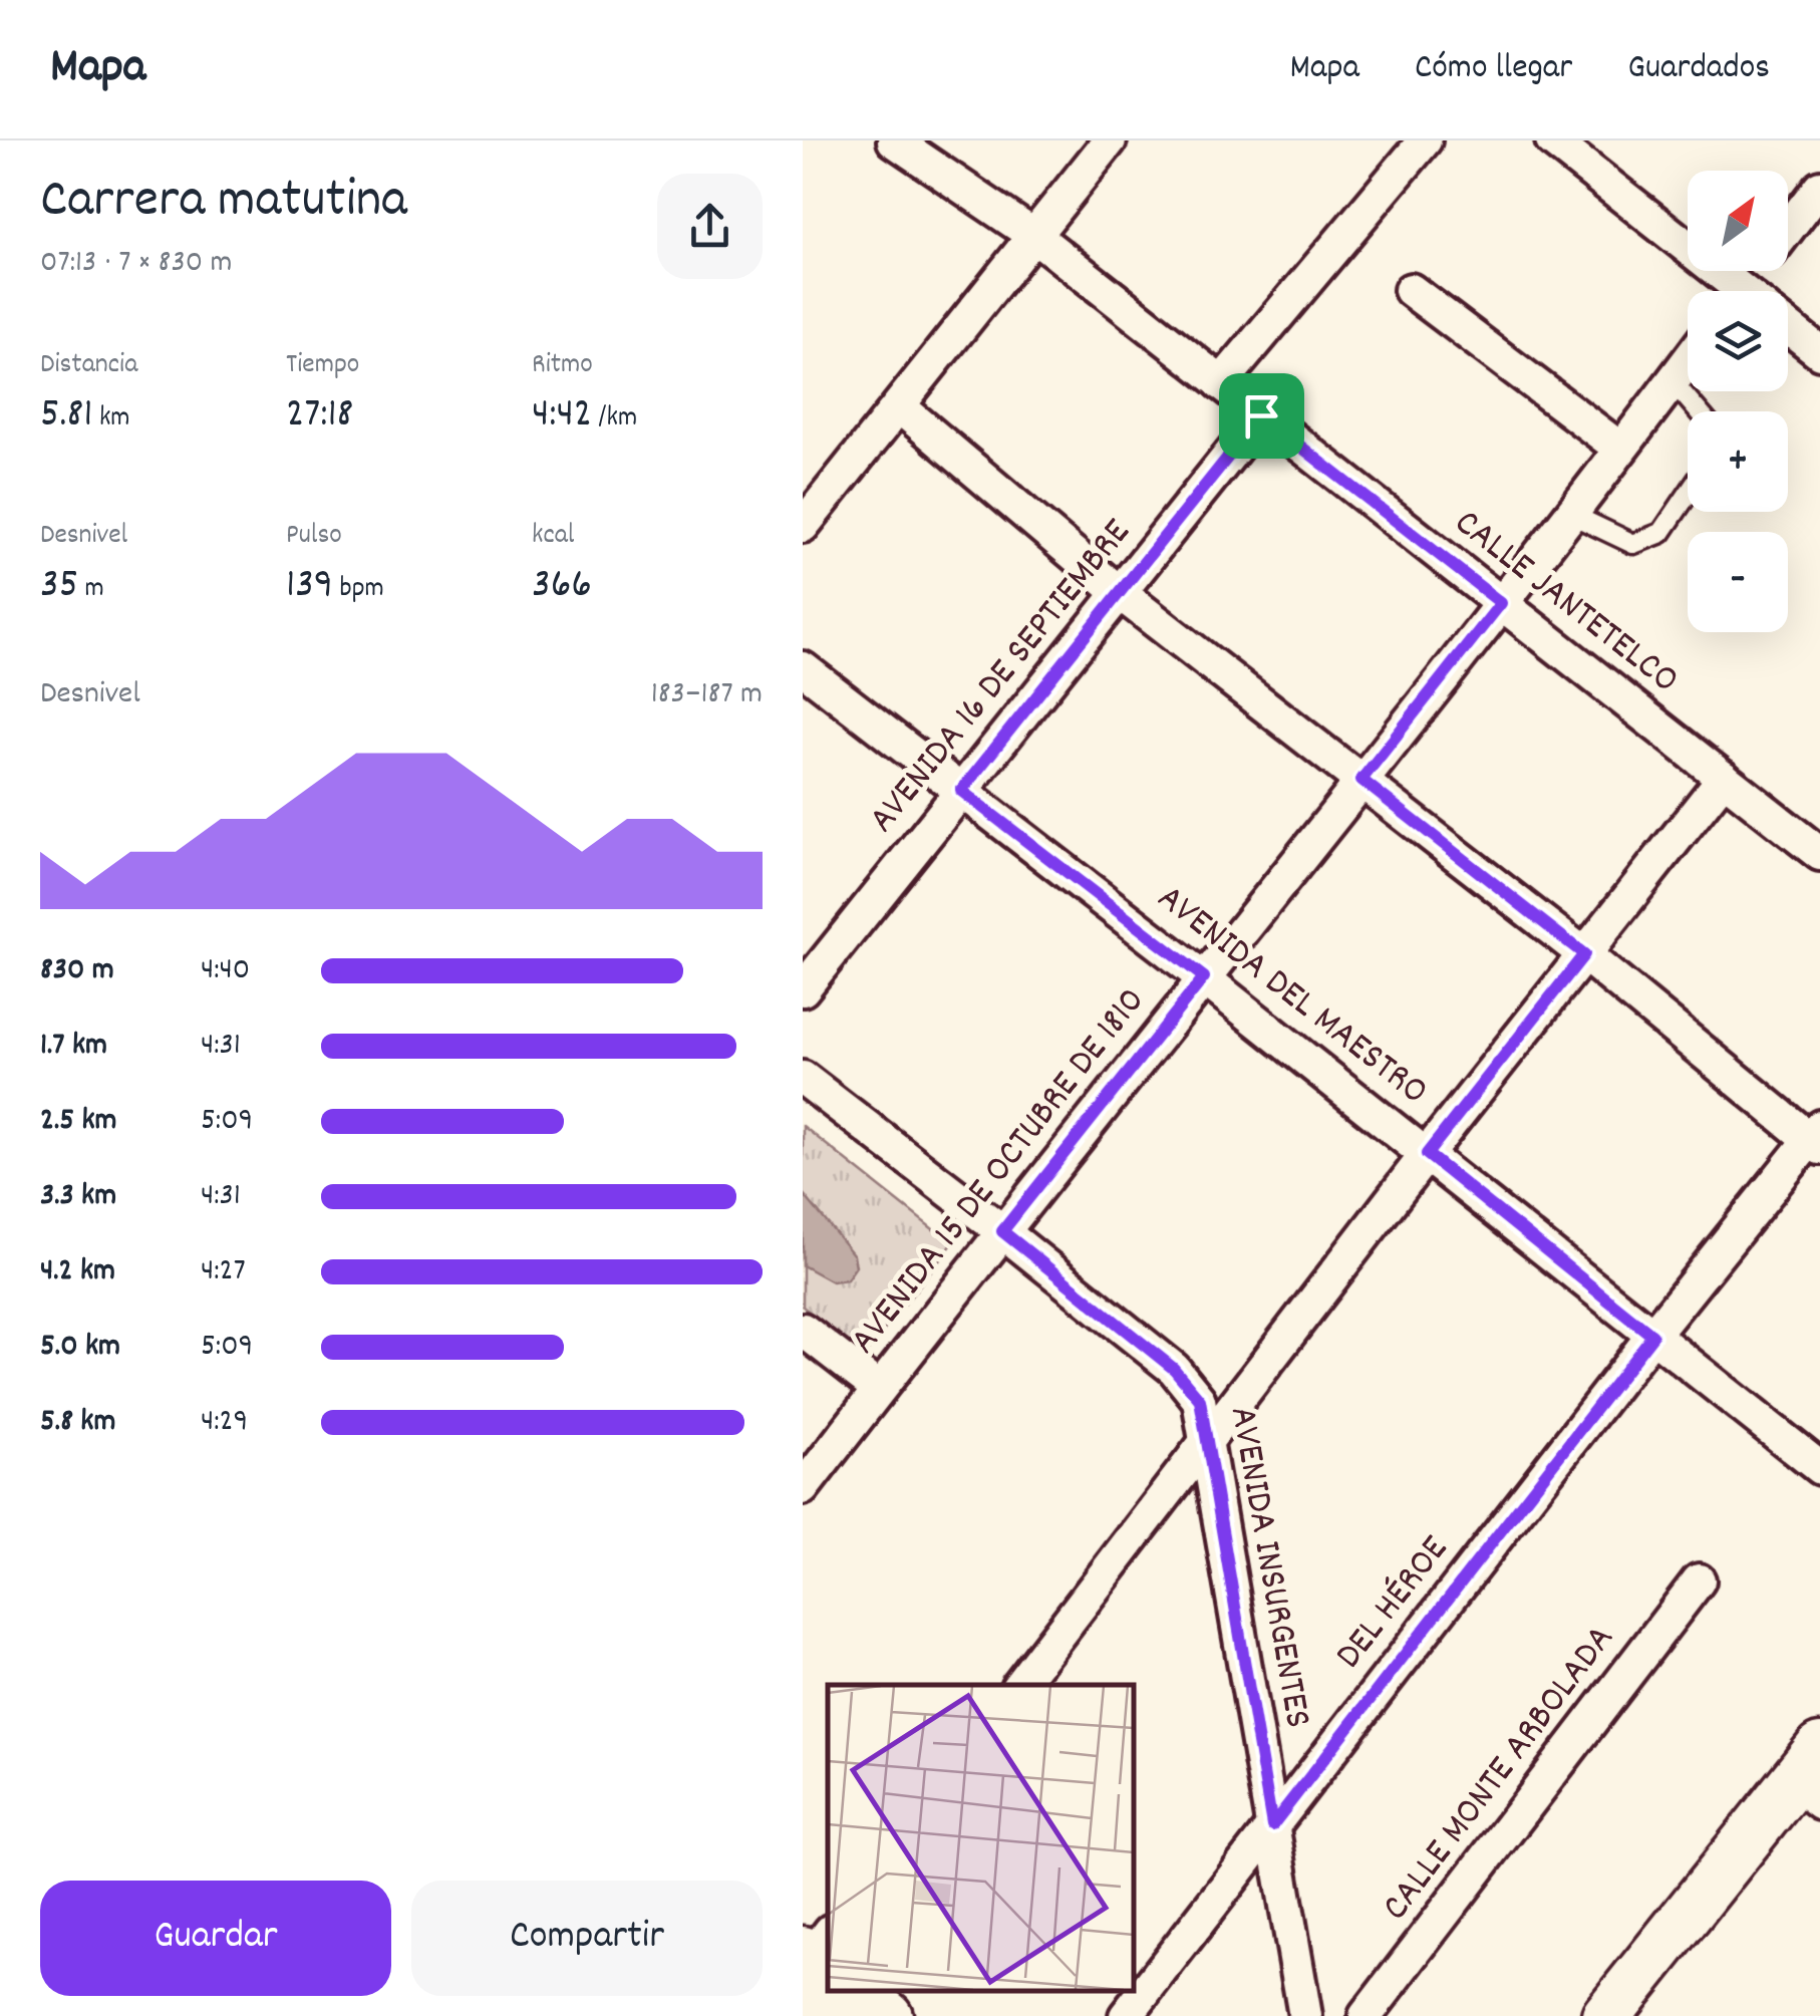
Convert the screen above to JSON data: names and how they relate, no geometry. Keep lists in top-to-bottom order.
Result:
{
  "streets": {
    "street": [
      "CALLE JANTETELCO",
      "AVENIDA 16 DE SEPTIEMBRE",
      "AVENIDA DEL MAESTRO",
      "AVENIDA 15 DE OCTUBRE DE 1810",
      "AVENIDA INSURGENTES",
      "DEL HÉROE",
      "CALLE MONTE ARBOLADA"
    ]
  },
  "crossings": [
    ["CALLE JANTETELCO", "AVENIDA 16 DE SEPTIEMBRE"],
    ["CALLE JANTETELCO", "AVENIDA 15 DE OCTUBRE DE 1810"],
    ["AVENIDA 16 DE SEPTIEMBRE", "AVENIDA DEL MAESTRO"],
    ["AVENIDA DEL MAESTRO", "AVENIDA 15 DE OCTUBRE DE 1810"],
    ["AVENIDA DEL MAESTRO", "DEL HÉROE"],
    ["AVENIDA 15 DE OCTUBRE DE 1810", "AVENIDA INSURGENTES"],
    ["AVENIDA INSURGENTES", "DEL HÉROE"]
  ],
  "north": "top right",
  "page": {
    "header": "Mapa",
    "nav": ["Mapa", "Cómo llegar", "Guardados"],
    "heading": ["Carrera matutina", "07:13 · 7 × 830 m"],
    "map_buttons": ["+", "−"],
    "stats": [
      ["Distancia", "5.81 km"],
      ["Tiempo", "27:18"],
      ["Ritmo", "4:42 /km"],
      ["Desnivel", "35 m"],
      ["Pulso", "139 bpm"],
      ["kcal", "366"]
    ],
    "chart": ["Desnivel", "183–187 m"],
    "list": [
      {
        "name": "830 m",
        "note": "4:40"
      },
      {
        "name": "1.7 km",
        "note": "4:31"
      },
      {
        "name": "2.5 km",
        "note": "5:09"
      },
      {
        "name": "3.3 km",
        "note": "4:31"
      },
      {
        "name": "4.2 km",
        "note": "4:27"
      },
      {
        "name": "5.0 km",
        "note": "5:09"
      },
      {
        "name": "5.8 km",
        "note": "4:29"
      }
    ],
    "buttons": ["Guardar", "Compartir"]
  }
}
